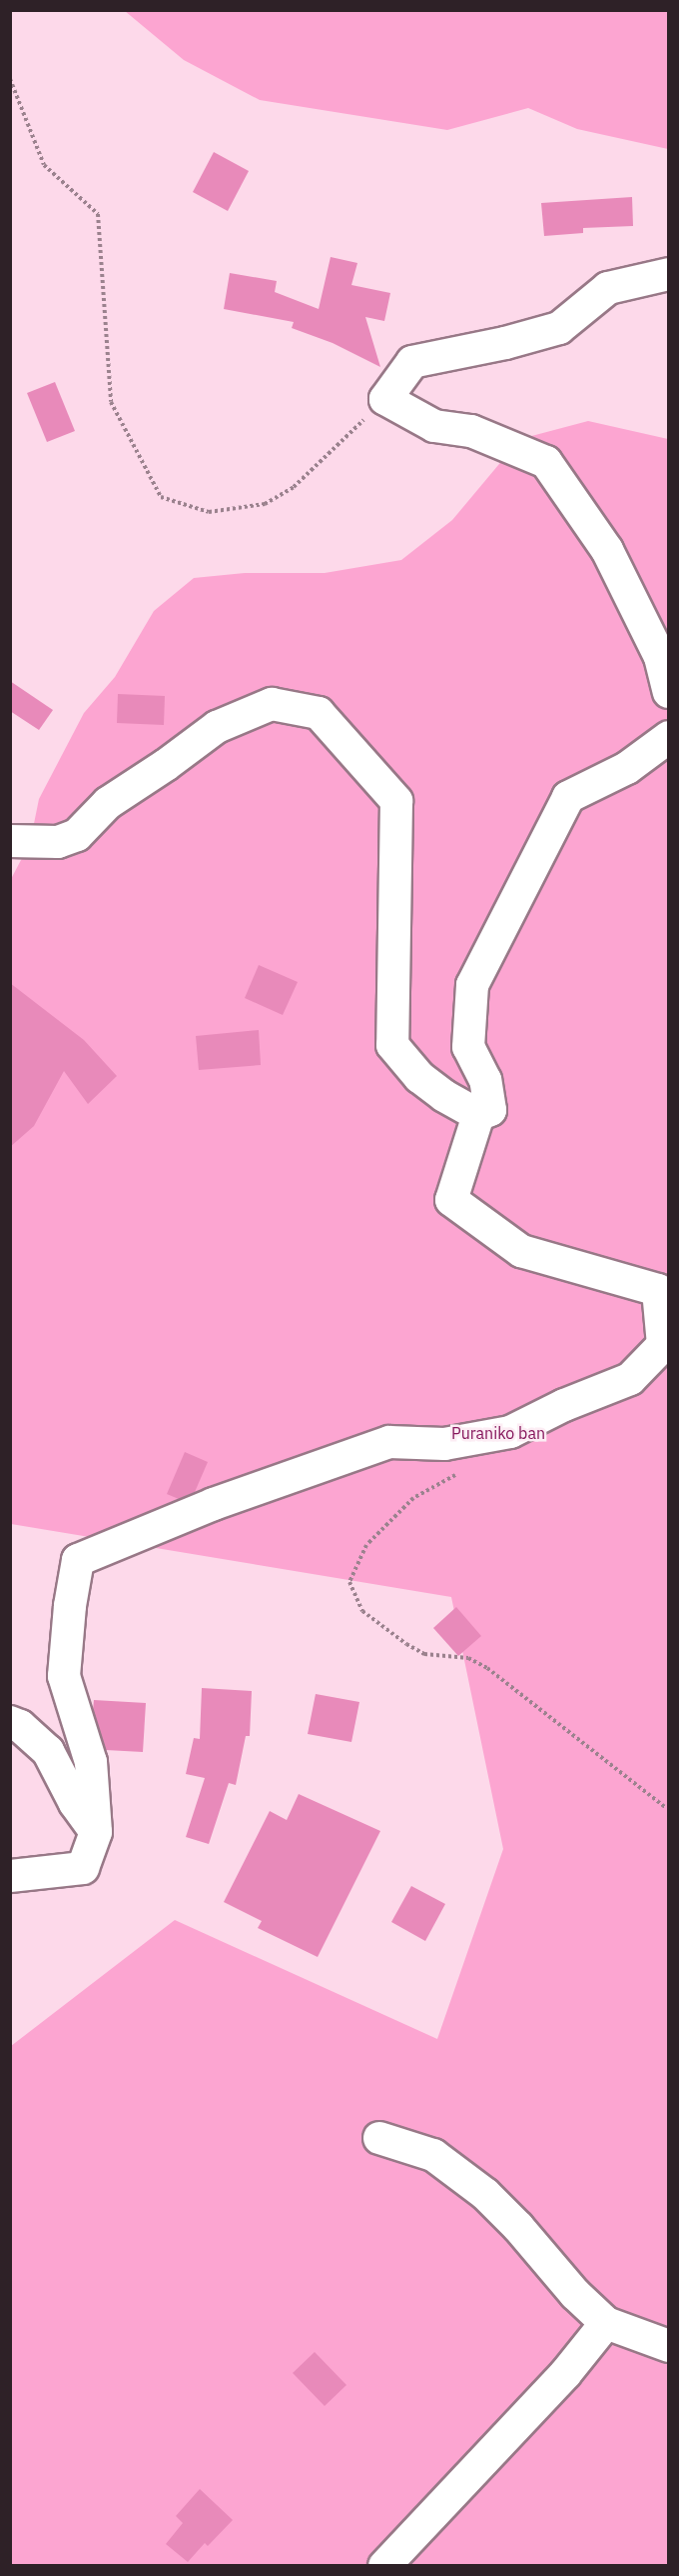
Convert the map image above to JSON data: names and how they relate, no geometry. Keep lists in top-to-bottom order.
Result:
{
  "parks": ["Puraniko ban"]
}
